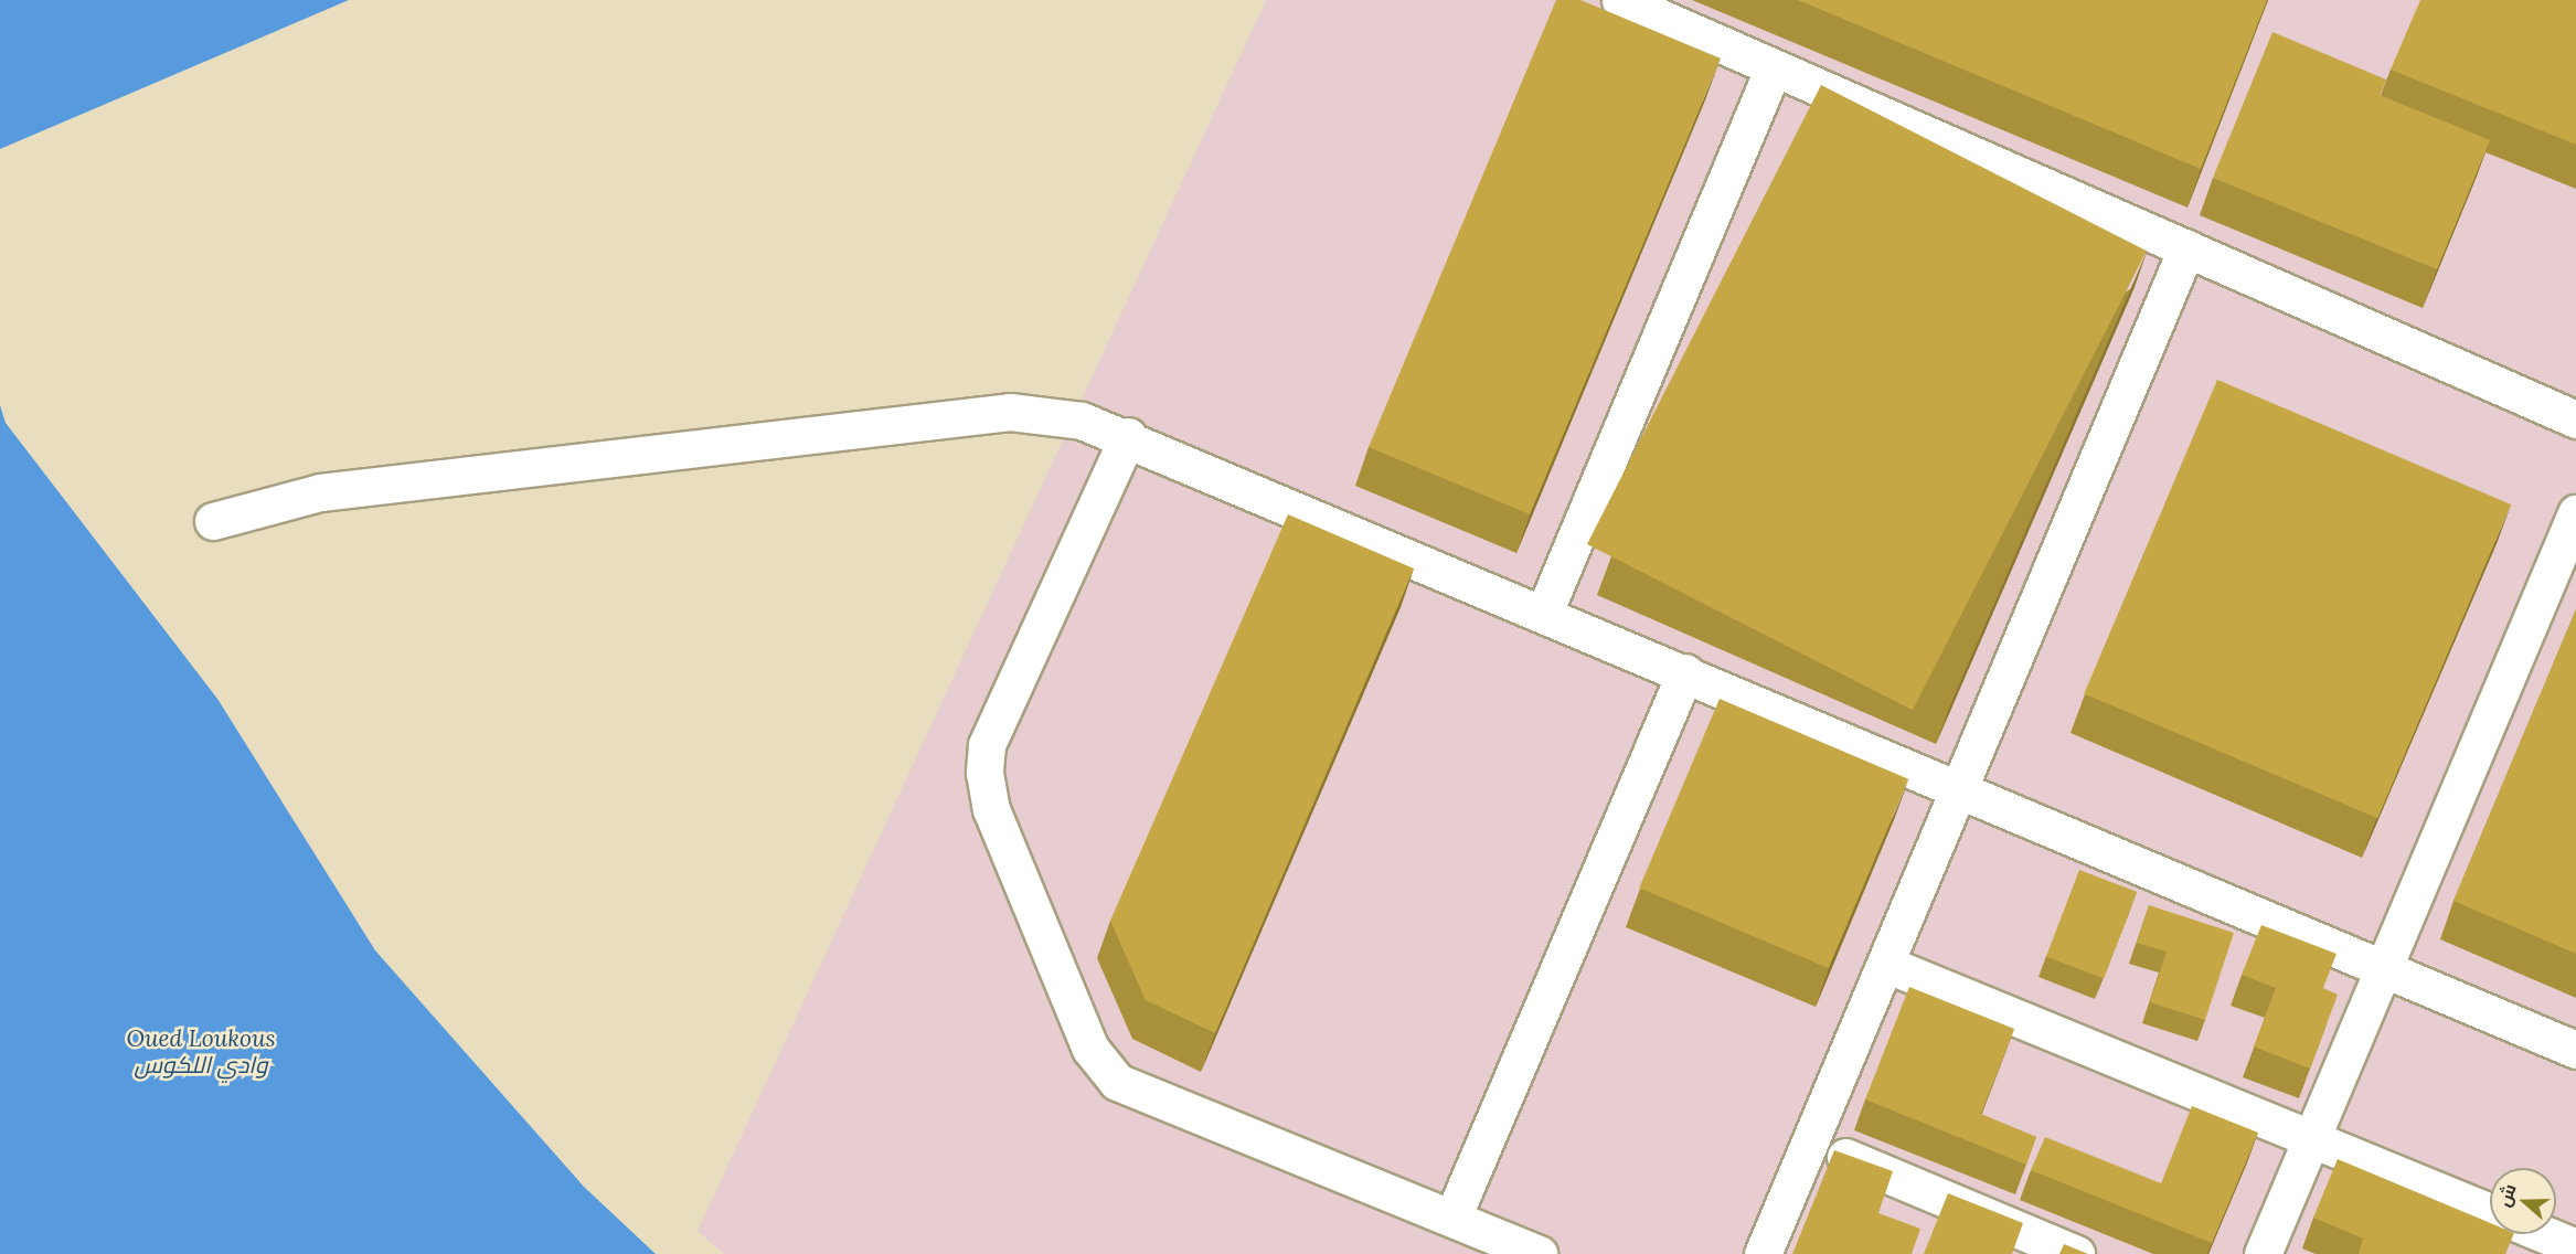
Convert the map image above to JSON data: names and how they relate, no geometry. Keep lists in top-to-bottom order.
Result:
{
  "water": ["Oued Loukous وادي اللكوس"],
  "north": "left"
}
